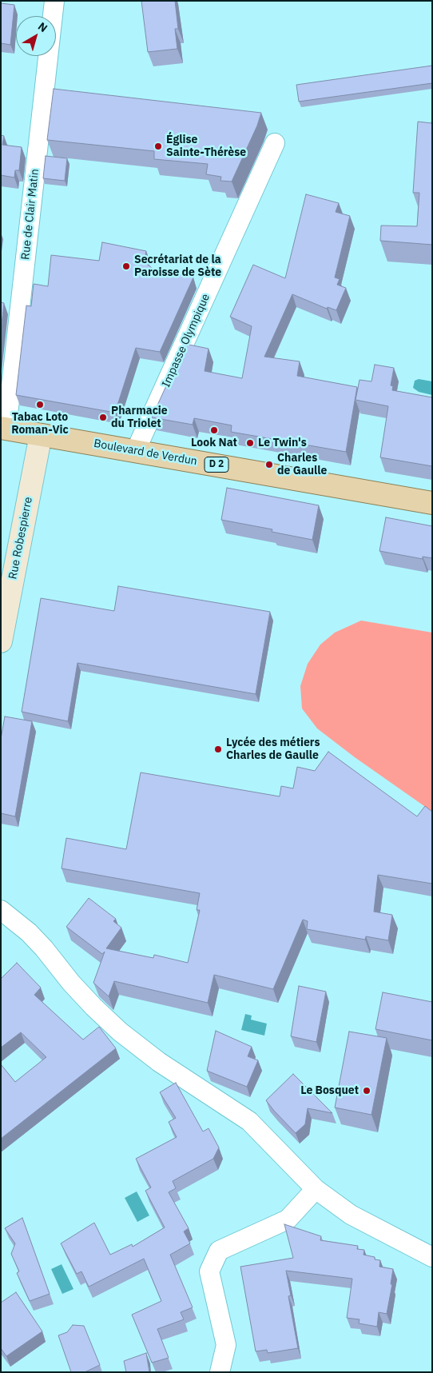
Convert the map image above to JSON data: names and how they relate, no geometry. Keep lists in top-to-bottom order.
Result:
{
  "streets": {
    "main road": ["Boulevard de Verdun", "D 2"],
    "street": ["Rue de Clair Matin", "Impasse Olympique", "Rue Robespierre"]
  },
  "crossings": [
    ["Rue de Clair Matin", "Boulevard de Verdun"],
    ["Impasse Olympique", "Boulevard de Verdun"],
    ["Boulevard de Verdun", "Rue Robespierre"]
  ],
  "places": [
    "Église Sainte-Thérèse",
    "Secrétariat de la Paroisse de Sète",
    "Tabac Loto Roman-Vic",
    "Pharmacie du Triolet",
    "Look Nat",
    "Le Twin's",
    "Charles de Gaulle",
    "Lycée des métiers Charles de Gaulle",
    "Le Bosquet"
  ],
  "north": "top right"
}
